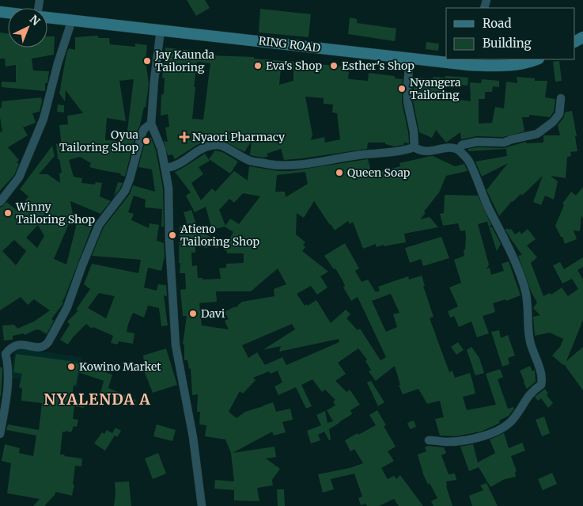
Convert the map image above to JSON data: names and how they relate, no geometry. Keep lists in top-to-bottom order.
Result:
{
  "streets": {
    "main road": ["RING ROAD"]
  },
  "districts": ["NYALENDA A"],
  "places": {
    "other": [
      "Jay Kaunda Tailoring",
      "Eva's Shop",
      "Esther's Shop",
      "Nyangera Tailoring",
      "Oyua Tailoring Shop",
      "Queen Soap",
      "Winny Tailoring Shop",
      "Atieno Tailoring Shop",
      "Davi",
      "Kowino Market"
    ],
    "health": ["Nyaori Pharmacy"]
  },
  "legend": ["Road", "Building"],
  "north": "top right"
}
